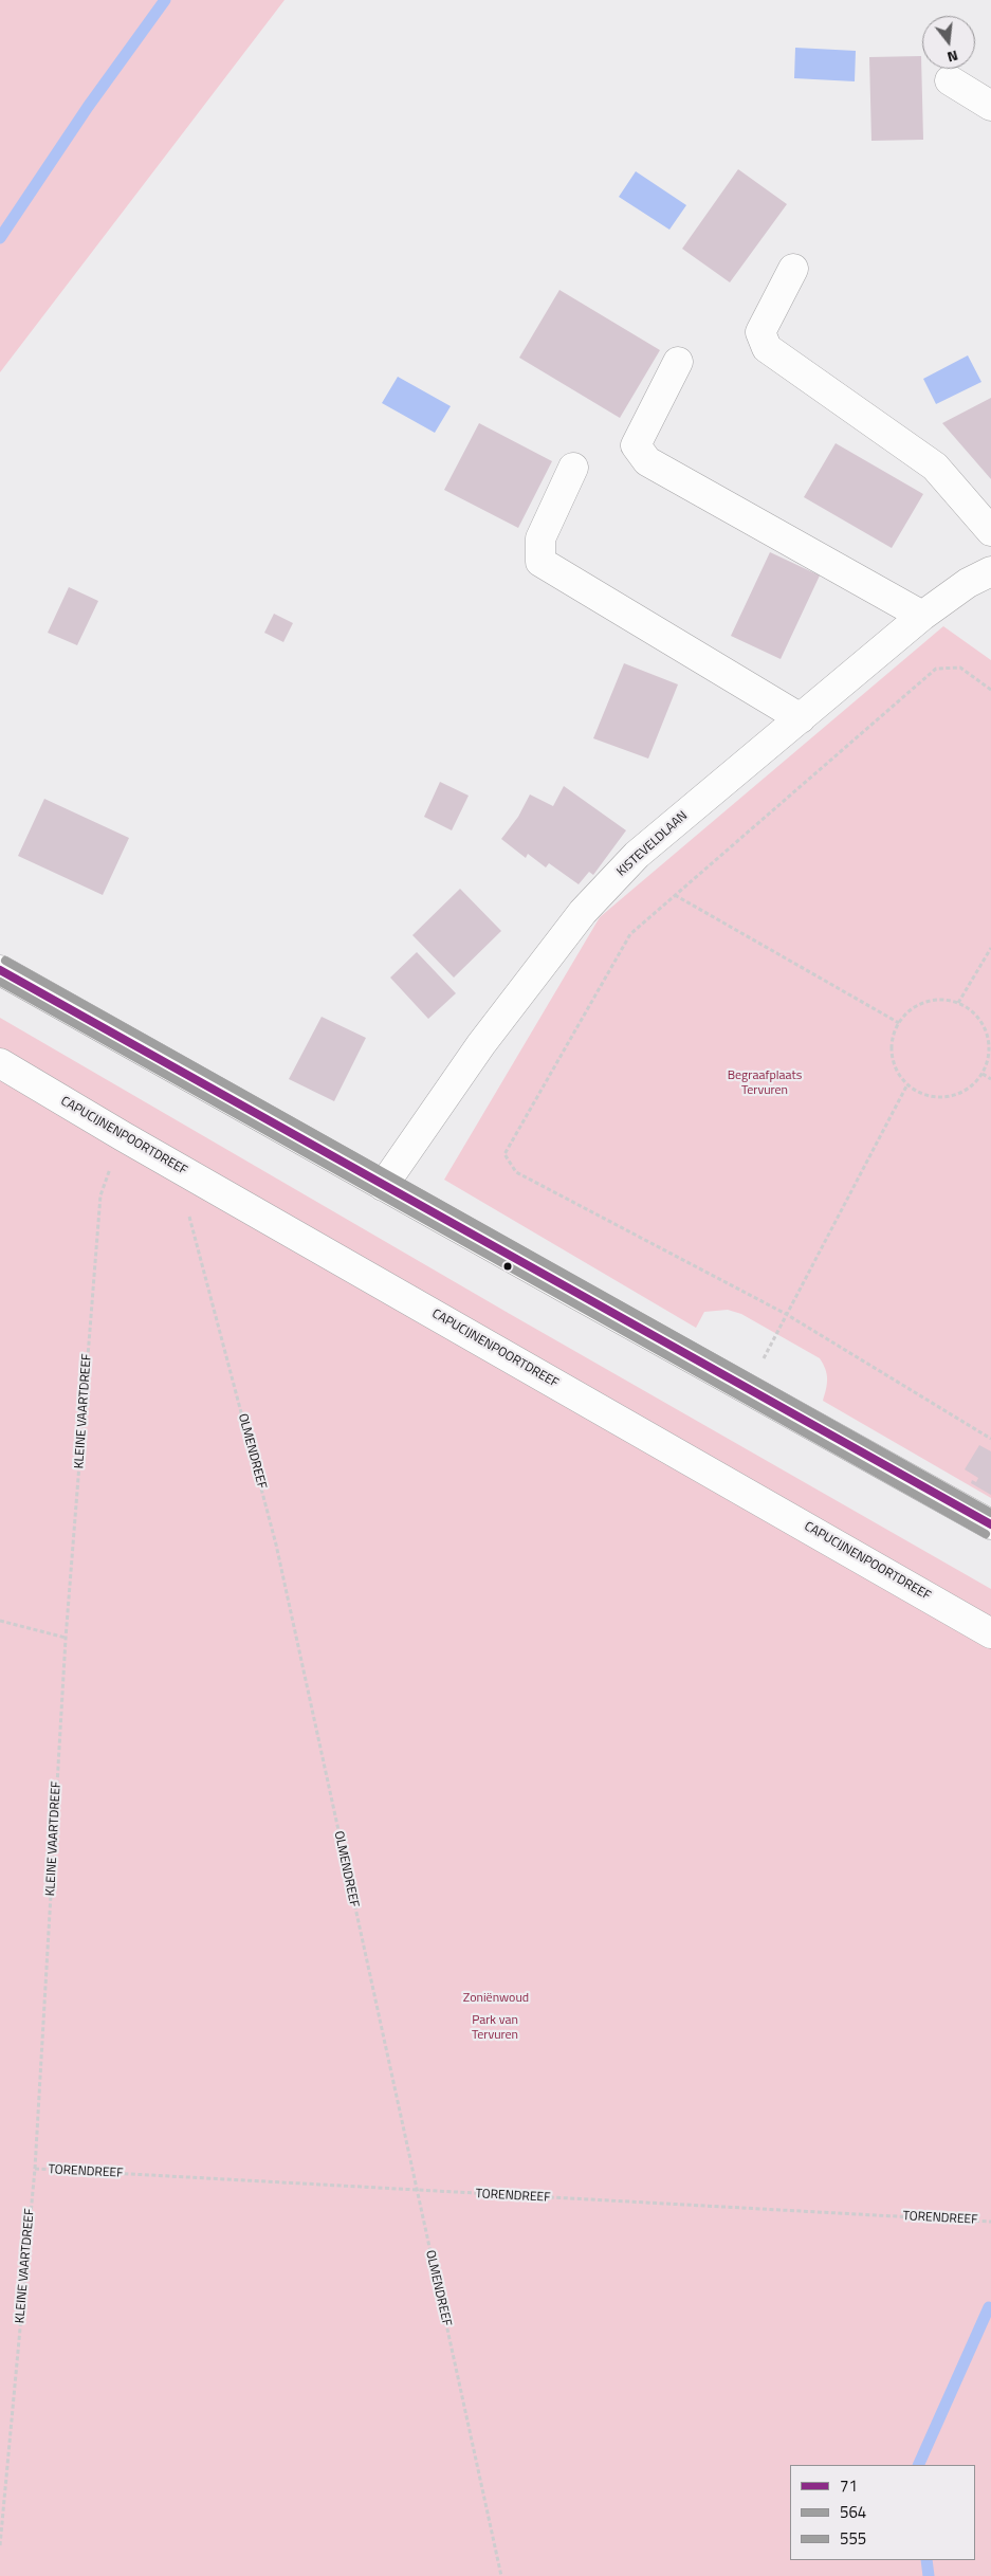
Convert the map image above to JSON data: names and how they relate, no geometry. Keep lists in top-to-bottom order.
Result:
{
  "streets": {
    "street": ["KISTEVELDLAAN", "CAPUCIJNENPOORTDREEF"],
    "path": ["KLEINE VAARTDREEF", "OLMENDREEF", "TORENDREEF"]
  },
  "crossings": [
    ["CAPUCIJNENPOORTDREEF", "KLEINE VAARTDREEF"],
    ["CAPUCIJNENPOORTDREEF", "OLMENDREEF"],
    ["KLEINE VAARTDREEF", "TORENDREEF"],
    ["OLMENDREEF", "TORENDREEF"]
  ],
  "parks": ["Begraafplaats Tervuren", "Zoniënwoud", "Park van Tervuren"],
  "lines": ["transit line 555", "transit line 71", "transit line 564"],
  "legend": ["71", "564", "555"],
  "north": "bottom"
}
